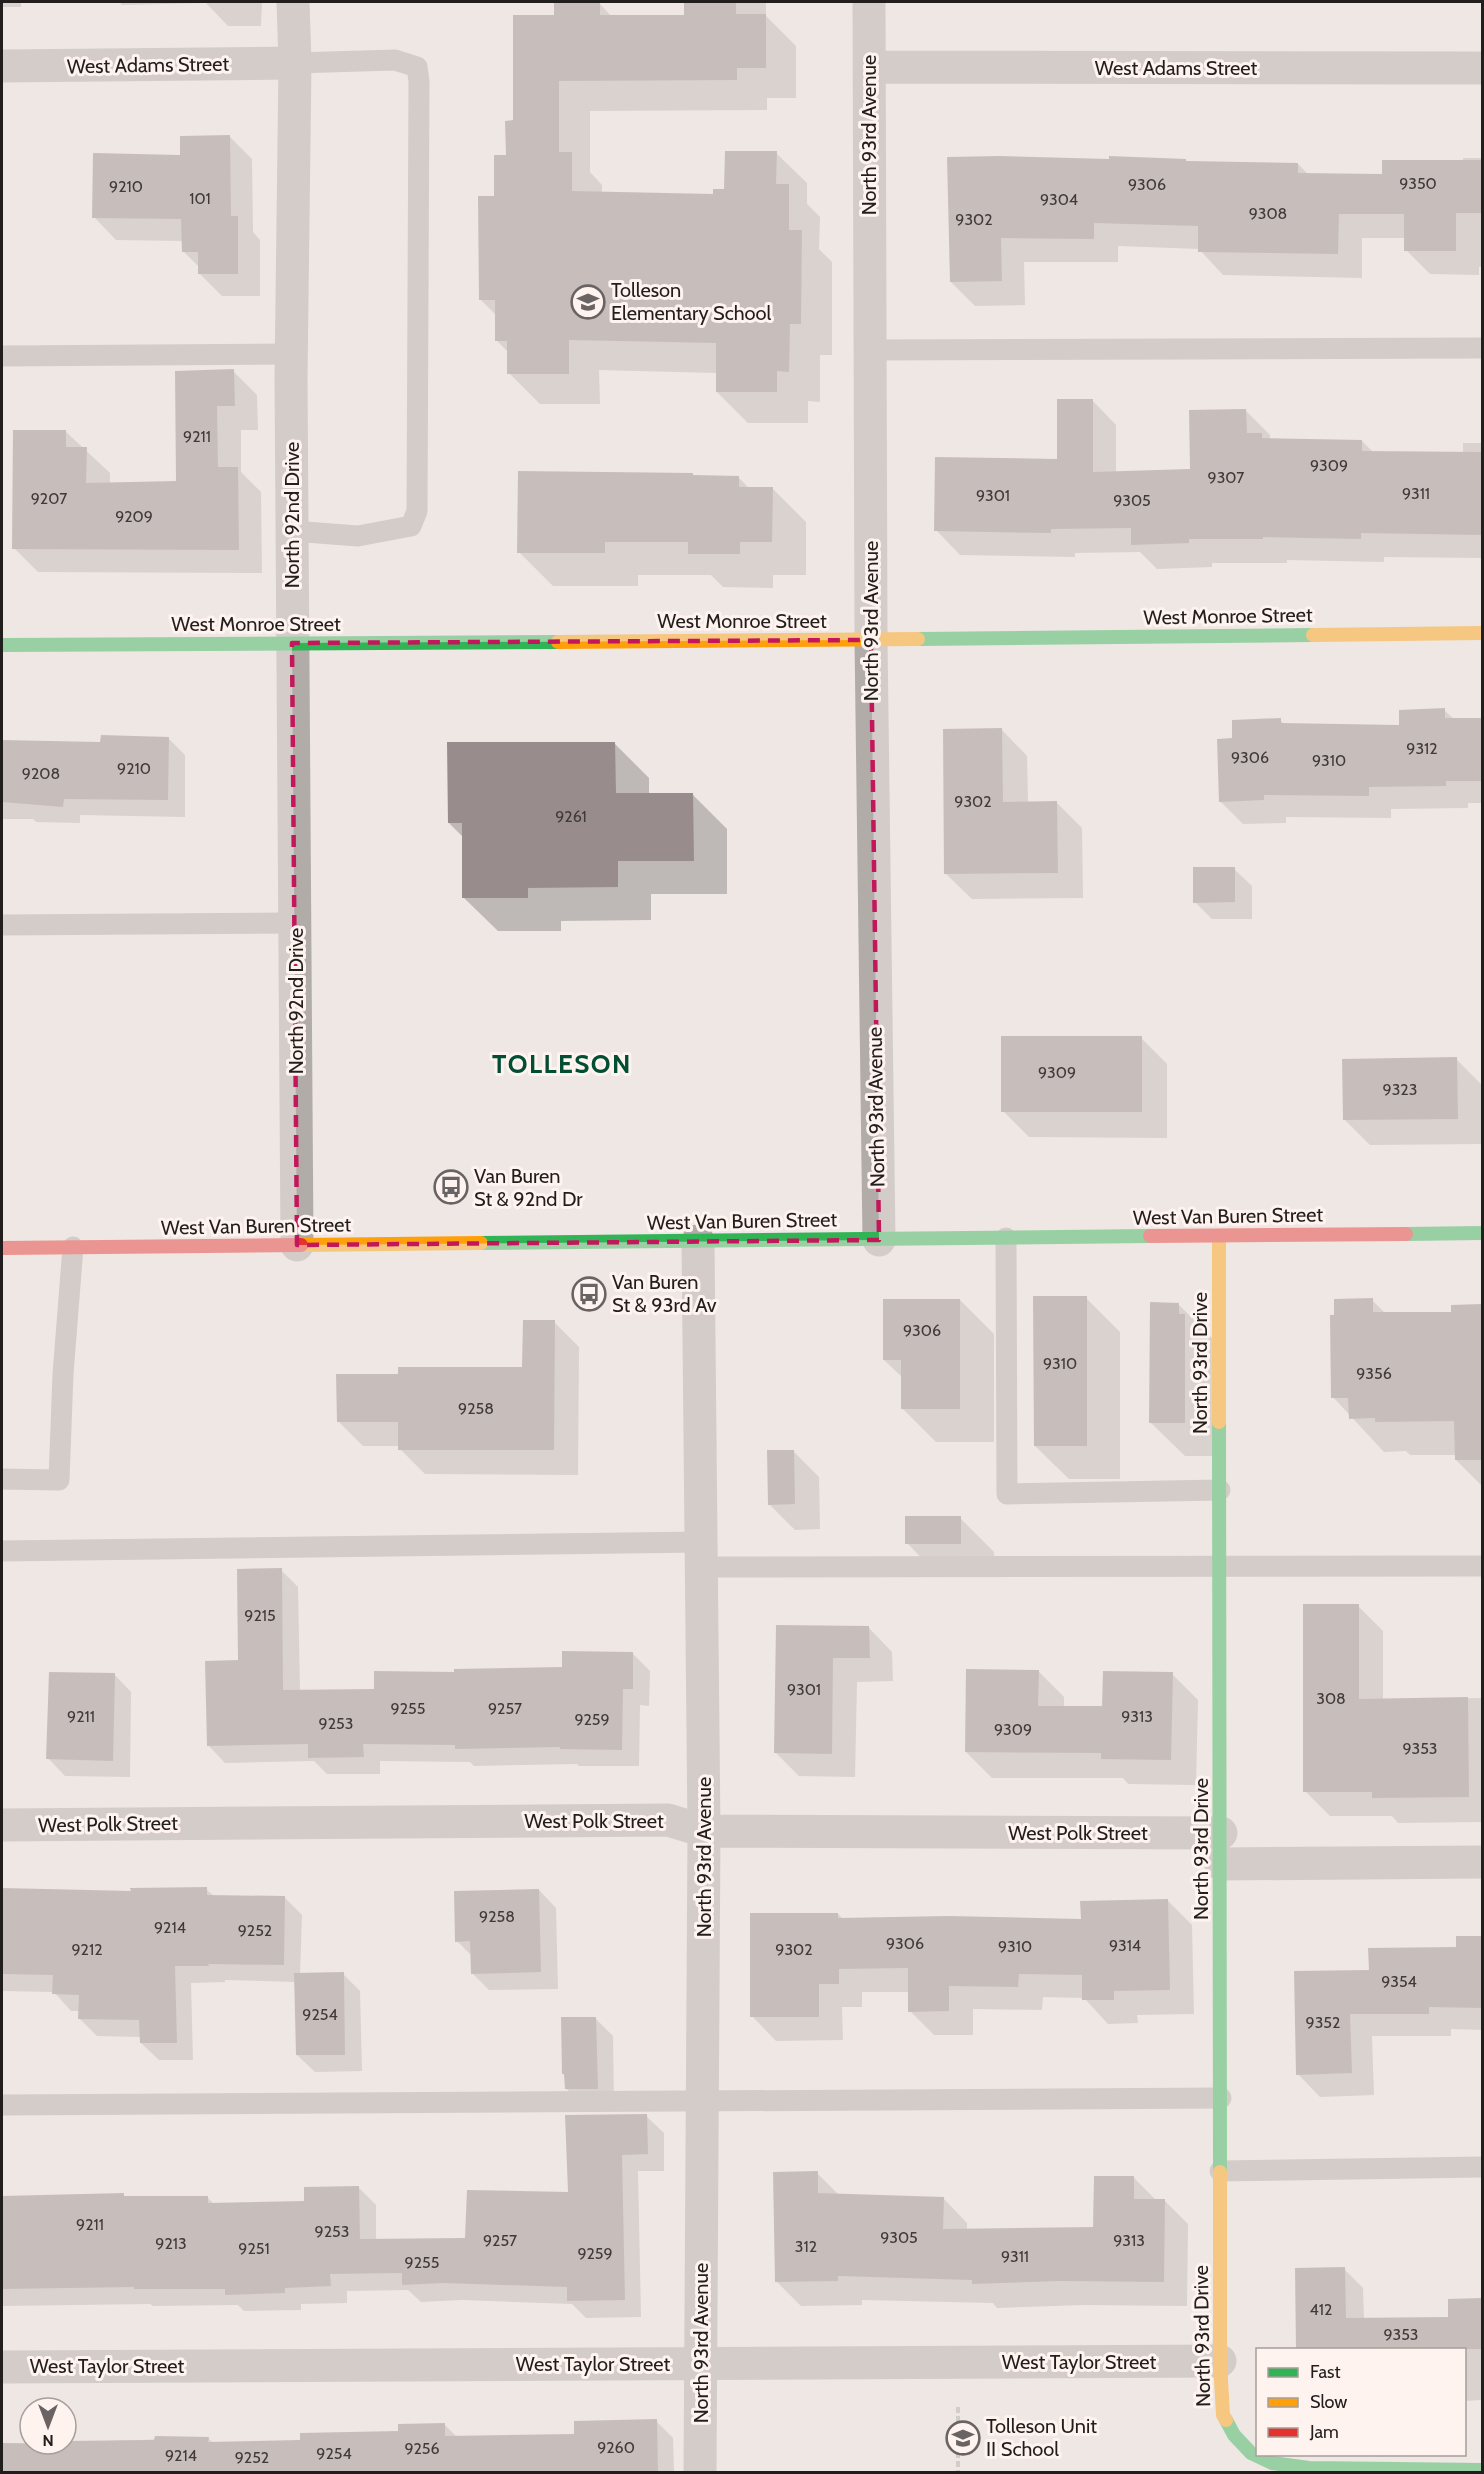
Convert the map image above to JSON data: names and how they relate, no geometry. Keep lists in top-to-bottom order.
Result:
{
  "streets": {
    "street": [
      "West Adams Street",
      "North 93rd Avenue",
      "North 92nd Drive",
      "West Monroe Street",
      "West Van Buren Street",
      "North 93rd Drive",
      "West Polk Street",
      "West Taylor Street"
    ]
  },
  "crossings": [
    ["West Adams Street", "North 93rd Avenue"],
    ["West Adams Street", "North 92nd Drive"],
    ["North 93rd Avenue", "West Monroe Street"],
    ["North 93rd Avenue", "West Van Buren Street"],
    ["North 93rd Avenue", "West Polk Street"],
    ["North 93rd Avenue", "West Taylor Street"],
    ["North 92nd Drive", "West Monroe Street"],
    ["North 92nd Drive", "West Van Buren Street"],
    ["West Van Buren Street", "North 93rd Drive"],
    ["North 93rd Drive", "West Polk Street"],
    ["North 93rd Drive", "West Taylor Street"]
  ],
  "districts": ["TOLLESON"],
  "places": {
    "school or university": ["Tolleson Elementary School", "Tolleson Unit II School"],
    "bus stop": ["Van Buren St & 92nd Dr", "Van Buren St & 93rd Av"]
  },
  "house_numbers": [
    "9350",
    "9306",
    "9210",
    "101",
    "9304",
    "9308",
    "9302",
    "9211",
    "9309",
    "9307",
    "9311",
    "9301",
    "9207",
    "9305",
    "9209",
    "9312",
    "9306",
    "9310",
    "9210",
    "9208",
    "9302",
    "9261",
    "9309",
    "9323",
    "9306",
    "9310",
    "9356",
    "9258",
    "9215",
    "9301",
    "308",
    "9255",
    "9257",
    "9211",
    "9313",
    "9259",
    "9253",
    "9309",
    "9353",
    "9258",
    "9214",
    "9252",
    "9306",
    "9314",
    "9310",
    "9212",
    "9302",
    "9354",
    "9254",
    "9352",
    "9211",
    "9253",
    "9305",
    "9257",
    "9313",
    "9213",
    "312",
    "9251",
    "9259",
    "9311",
    "9255",
    "412",
    "9353",
    "9260",
    "9256",
    "9254",
    "9214",
    "9252"
  ],
  "legend": ["Fast", "Slow", "Jam"],
  "north": "bottom"
}
